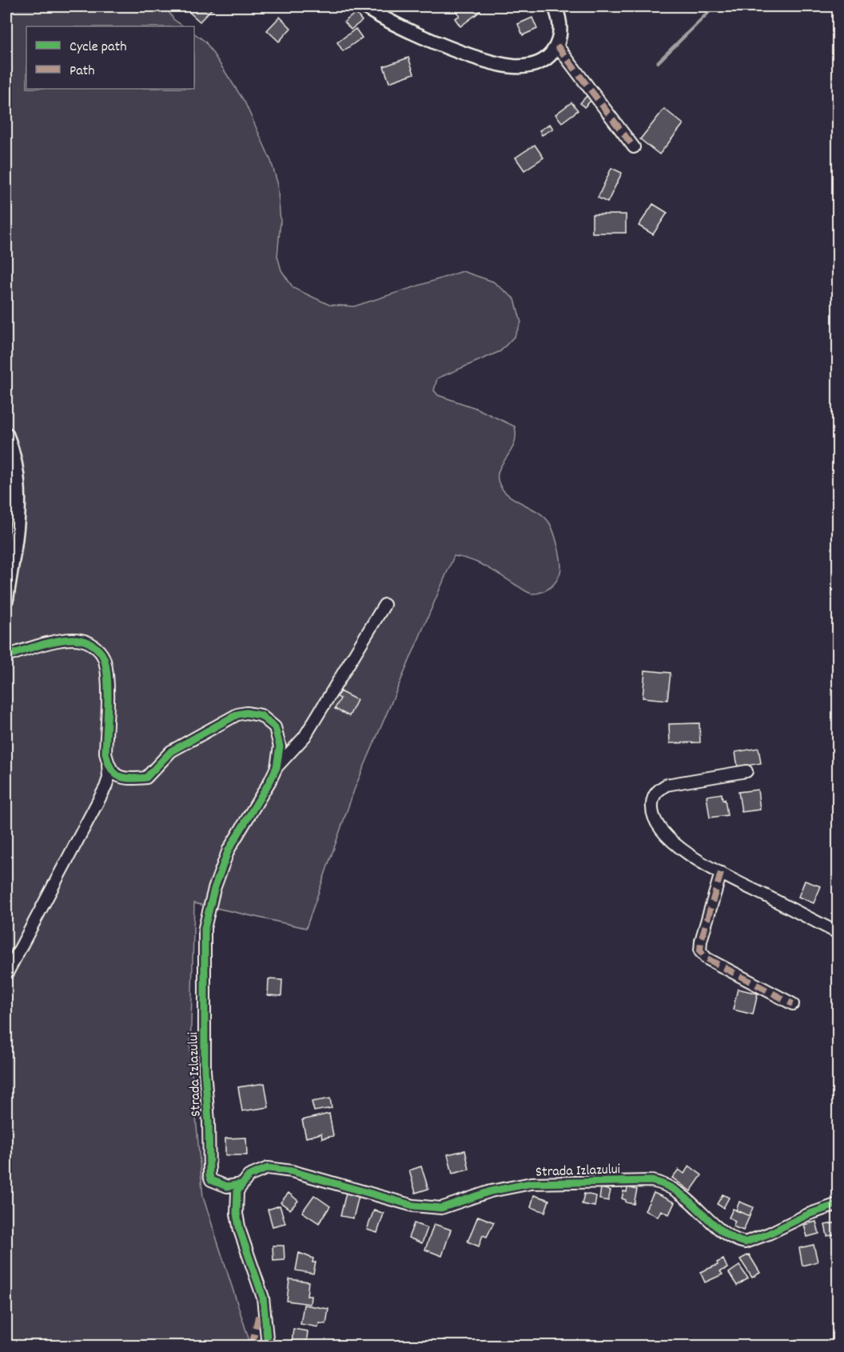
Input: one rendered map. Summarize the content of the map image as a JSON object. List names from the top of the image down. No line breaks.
{"streets":{"street":["Strada Izlazului"]},"legend":["Cycle path","Path"]}
